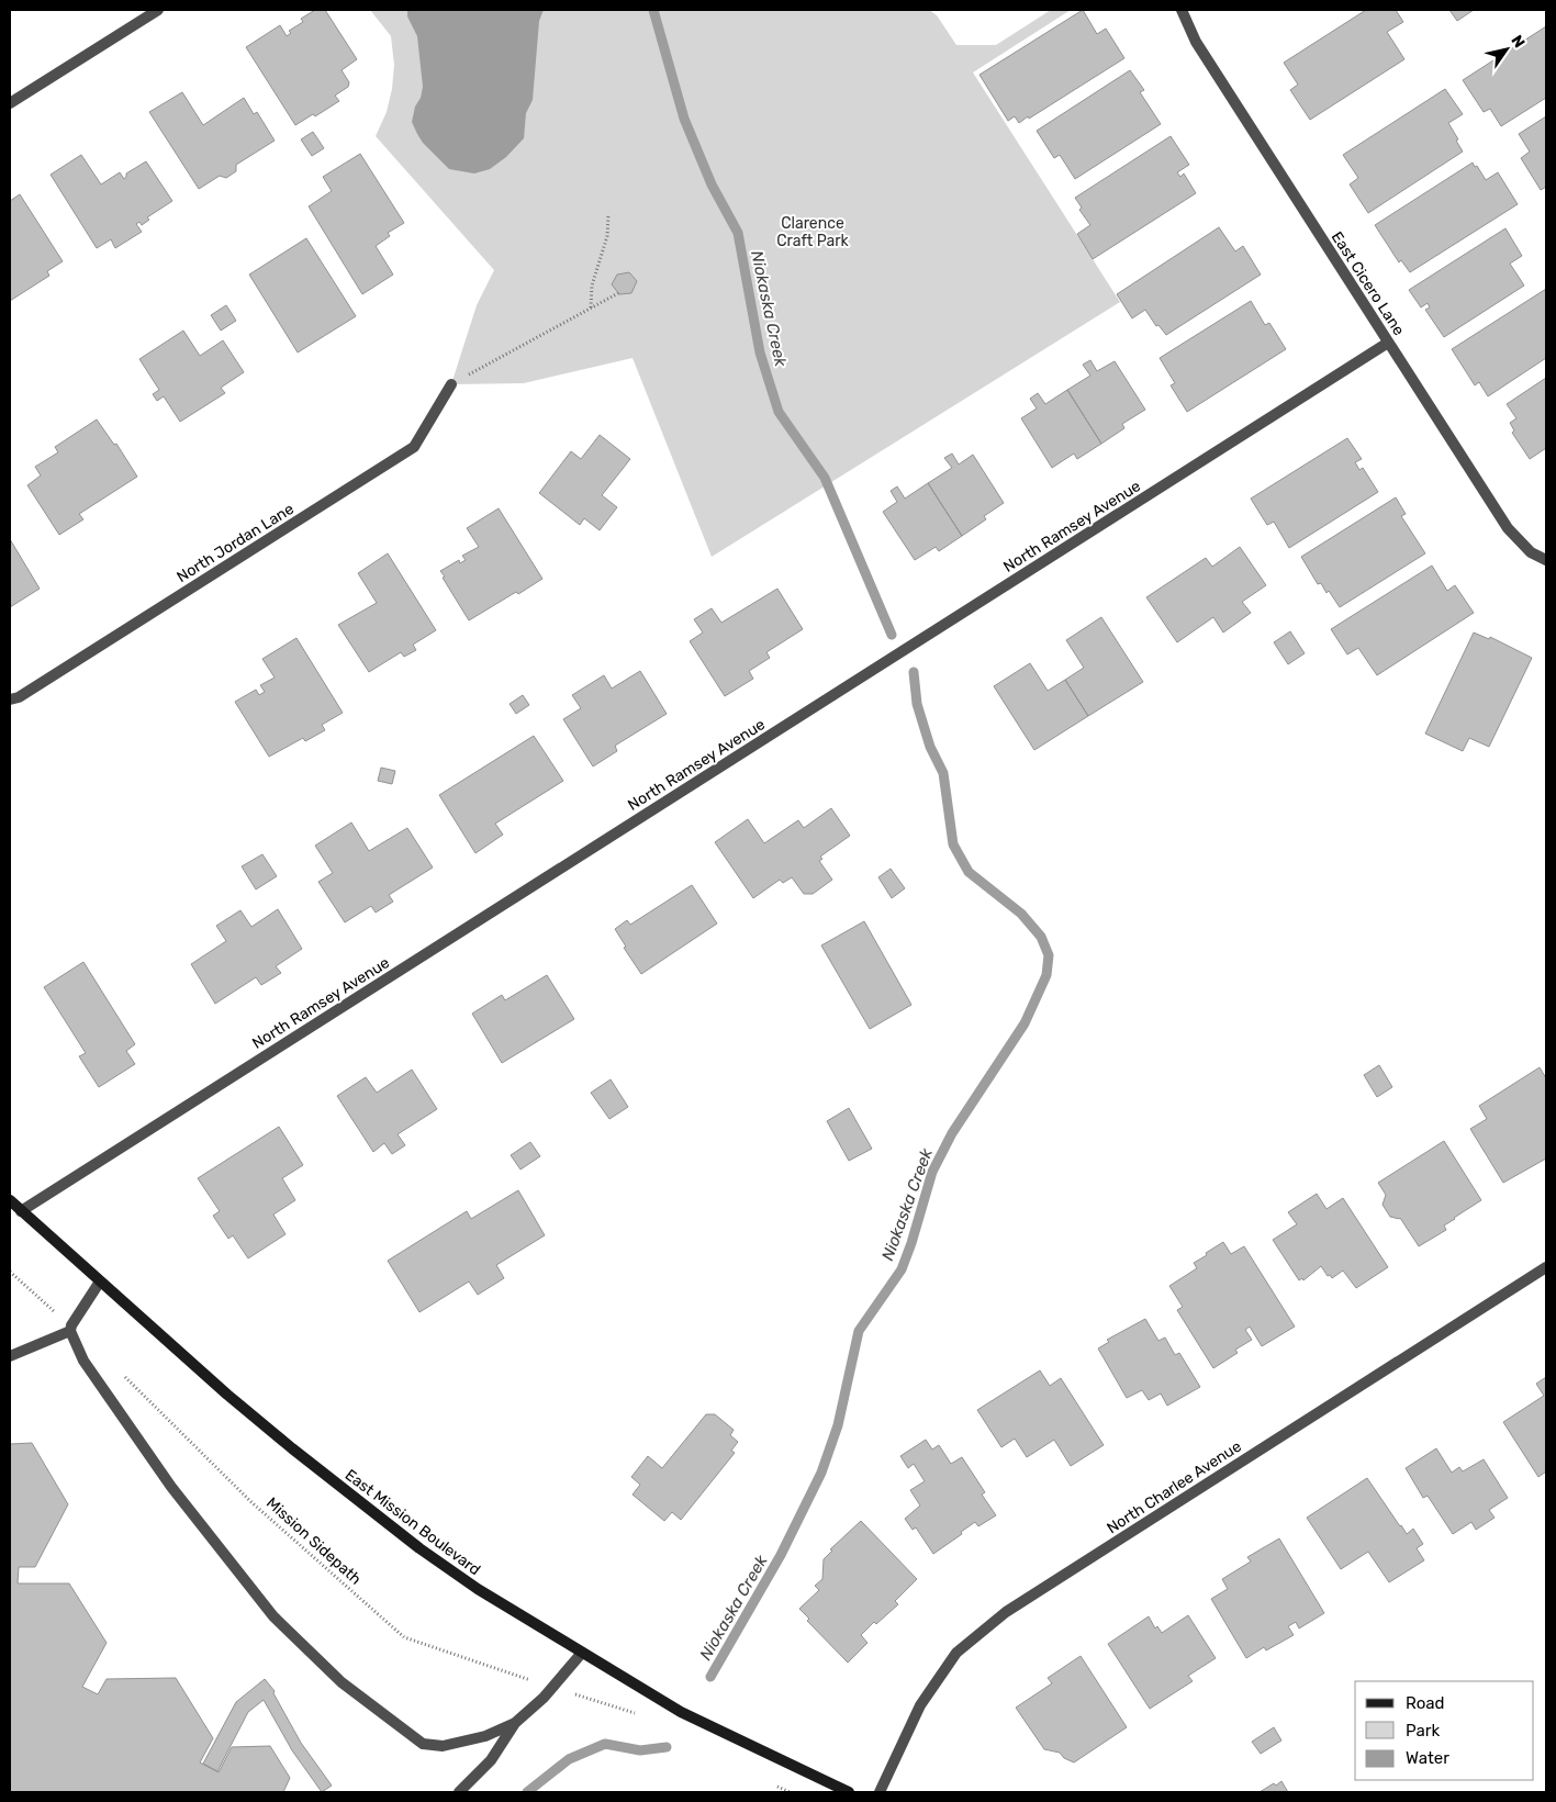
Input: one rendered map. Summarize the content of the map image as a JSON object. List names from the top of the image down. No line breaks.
{"streets":{"main road":["East Mission Boulevard"],"street":["East Cicero Lane","North Ramsey Avenue","North Jordan Lane","North Charlee Avenue"],"path":["Mission Sidepath"]},"crossings":[["East Cicero Lane","North Ramsey Avenue"],["North Ramsey Avenue","East Mission Boulevard"]],"water":["Niokaska Creek"],"parks":["Clarence Craft Park"],"legend":["Road","Park","Water"],"north":"top right"}
